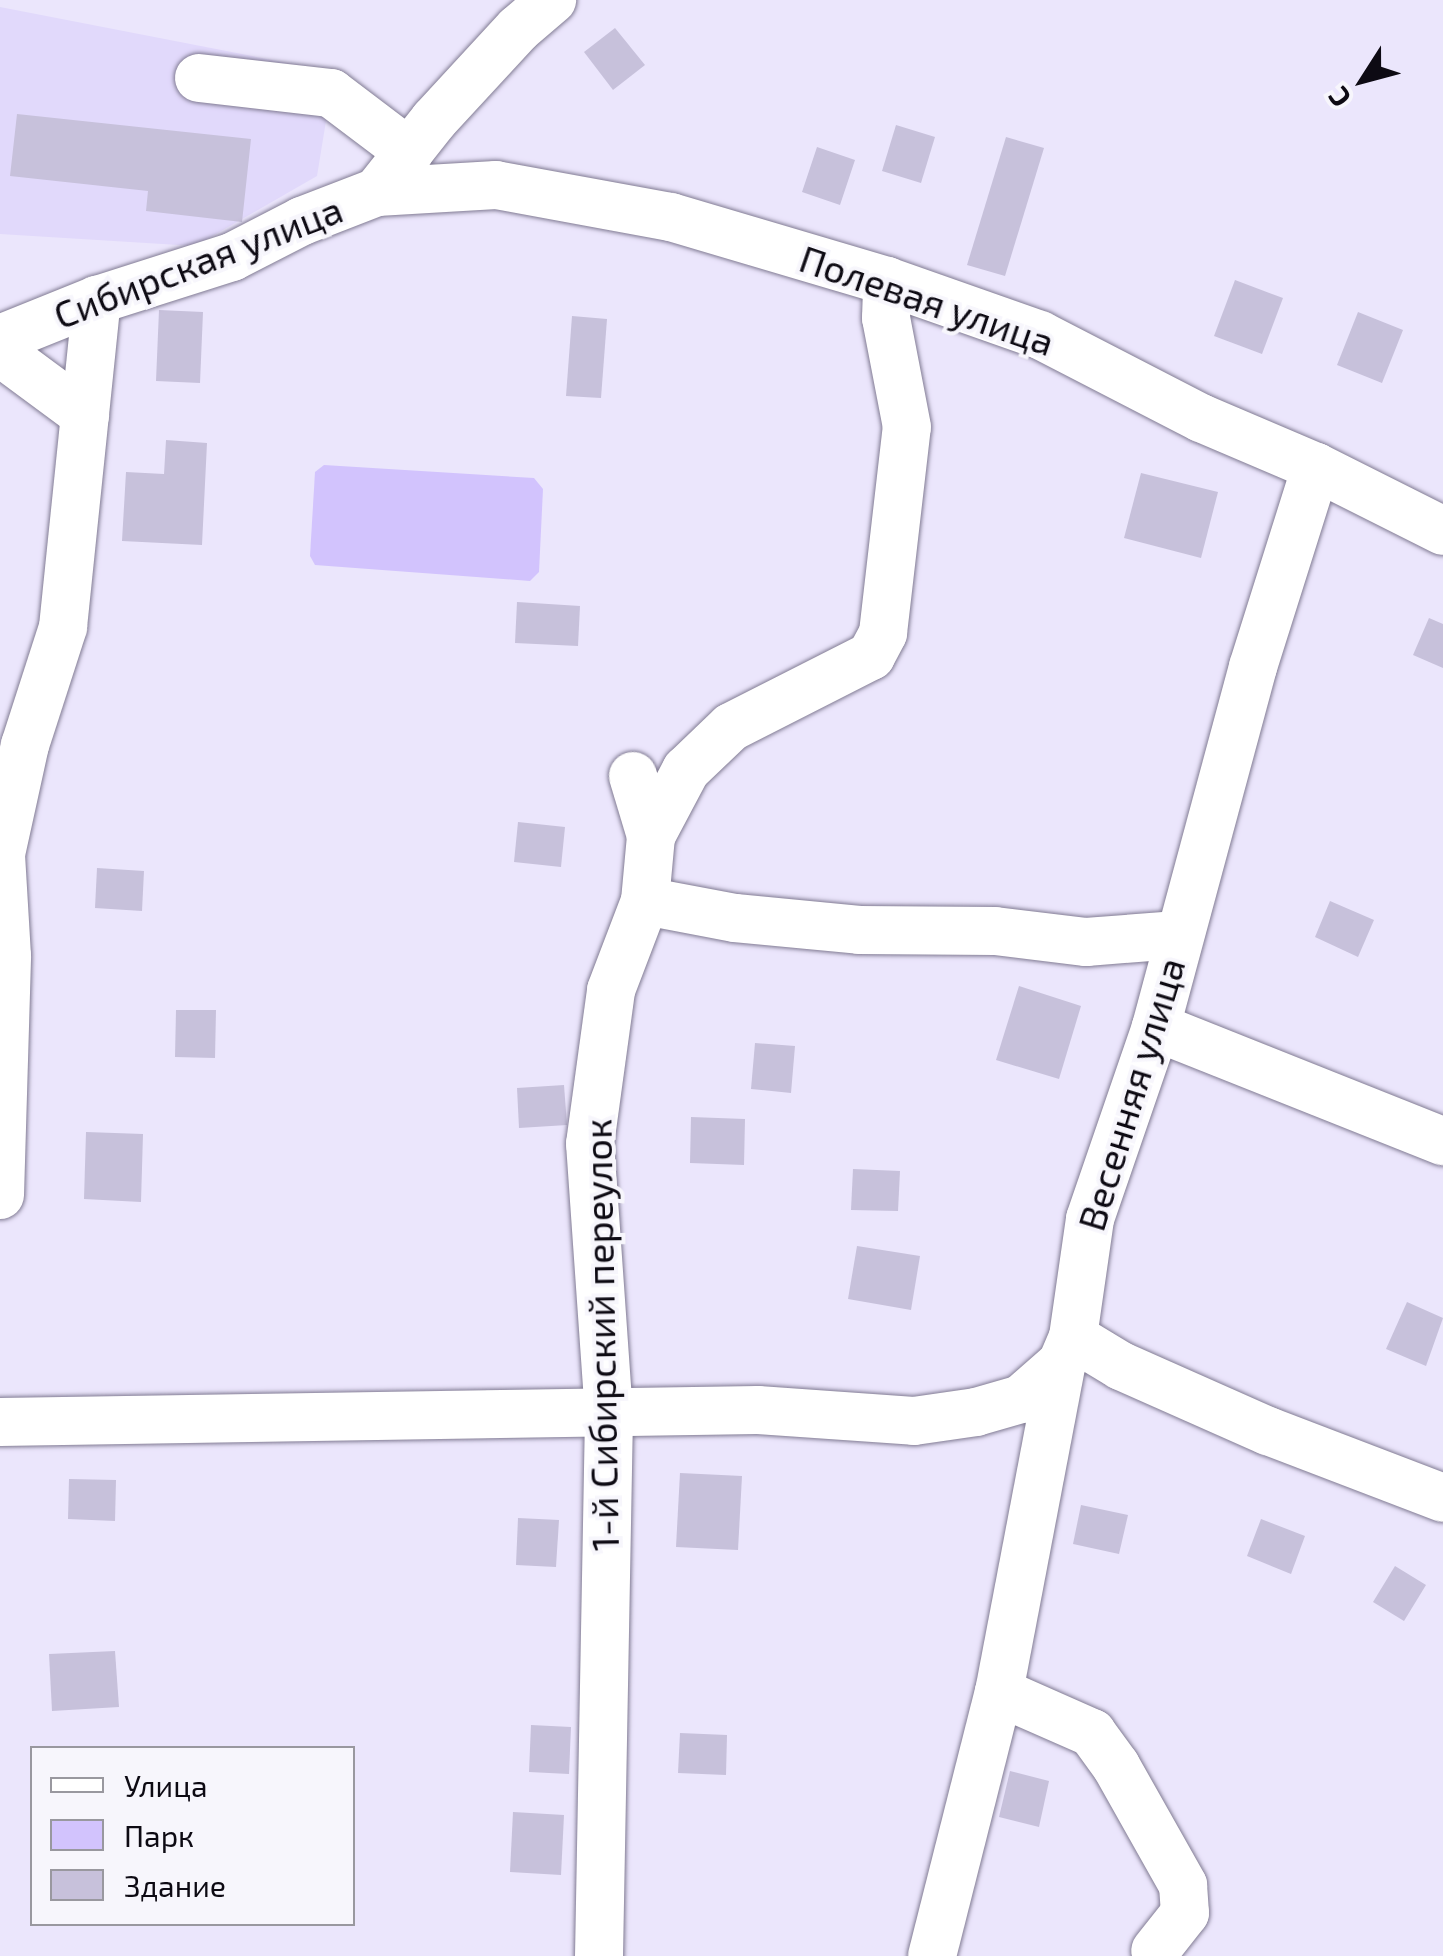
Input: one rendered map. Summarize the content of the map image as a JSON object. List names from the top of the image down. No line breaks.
{"streets":{"street":["Сибирская улица","Полевая улица","Весенняя улица","1-й Сибирский переулок"]},"crossings":[["Сибирская улица","Полевая улица"],["Полевая улица","Весенняя улица"]],"legend":["Улица","Парк","Здание"],"north":"bottom left"}
